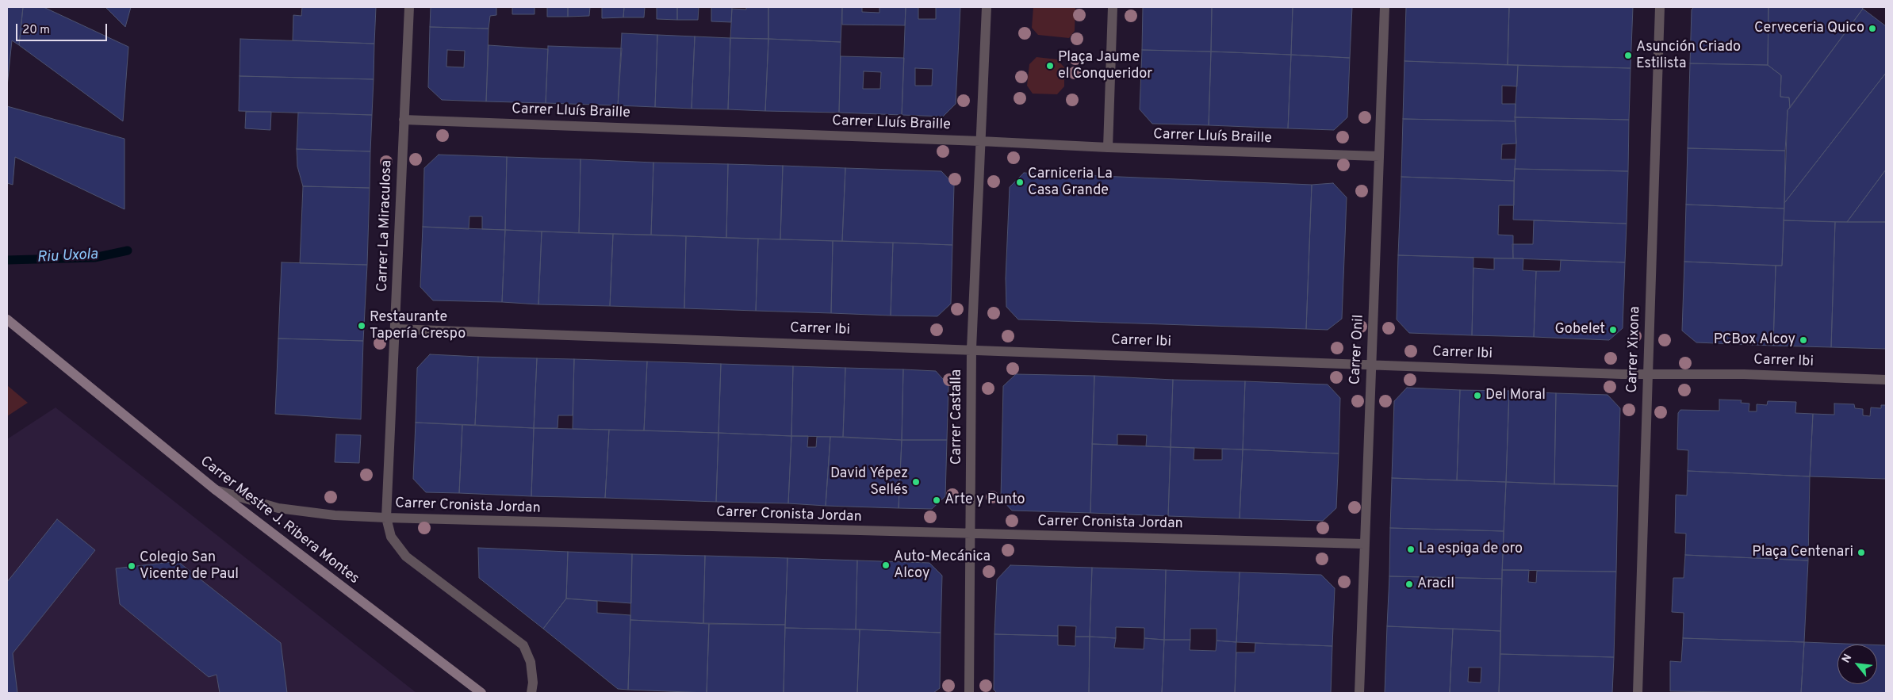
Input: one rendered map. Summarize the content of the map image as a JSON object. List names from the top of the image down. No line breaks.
{"streets":{"street":["Carrer Lluís Braille","Carrer La Miraculosa","Carrer Ibi","Carrer Onil","Carrer Xixona","Carrer Castalla","Carrer Cronista Jordan","Carrer Mestre J. Ribera Montes"]},"crossings":[["Carrer Lluís Braille","Carrer La Miraculosa"],["Carrer Lluís Braille","Carrer Onil"],["Carrer Lluís Braille","Carrer Castalla"],["Carrer La Miraculosa","Carrer Ibi"],["Carrer La Miraculosa","Carrer Cronista Jordan"],["Carrer Ibi","Carrer Onil"],["Carrer Ibi","Carrer Xixona"],["Carrer Ibi","Carrer Castalla"],["Carrer Onil","Carrer Cronista Jordan"],["Carrer Castalla","Carrer Cronista Jordan"],["Carrer Cronista Jordan","Carrer Mestre J. Ribera Montes"]],"water":["Riu Uxola"],"places":["Cerveceria Quico","Asunción Criado Estilista","Plaça Jaume el Conqueridor","Carniceria La Casa Grande","Restaurante Tapería Crespo","Gobelet","PCBox Alcoy","Del Moral","David Yépez Sellés","Arte y Punto","La espiga de oro","Plaça Centenari","Auto-Mecánica Alcoy","Colegio San Vicente de Paul","Aracil"],"scale_bar":"20 m","north":"top left"}
